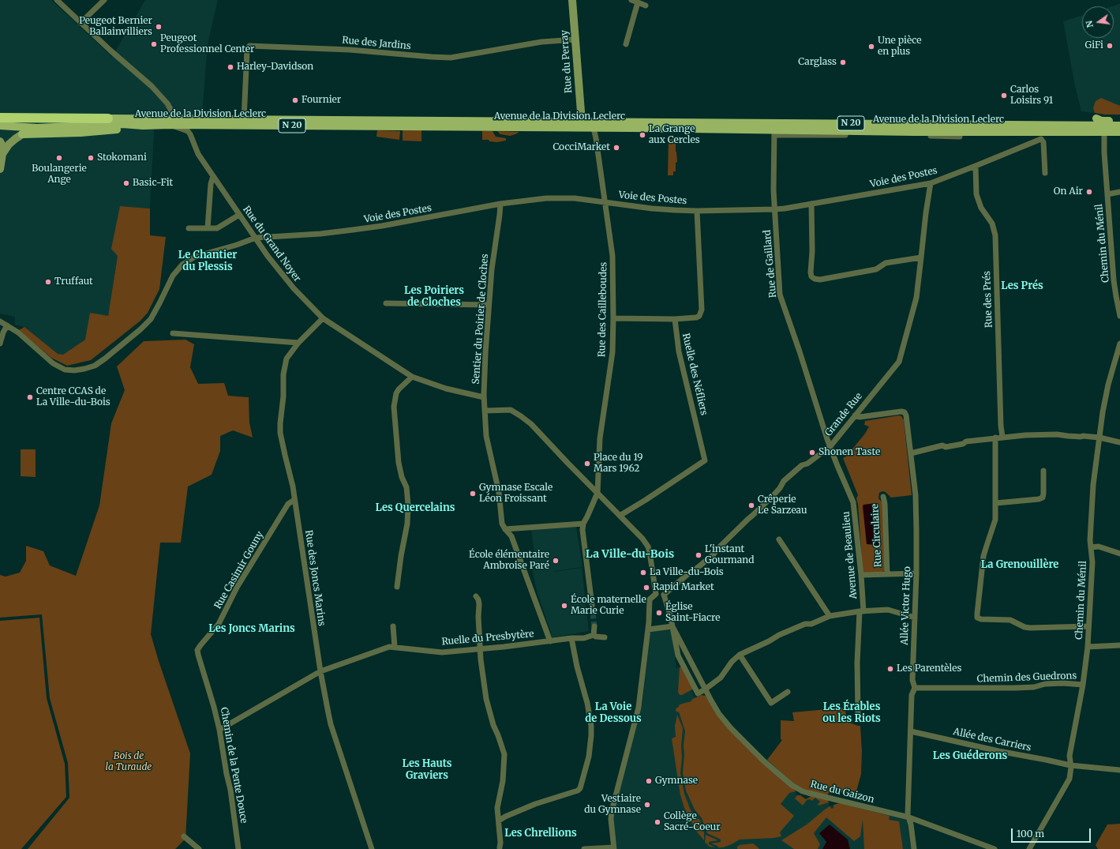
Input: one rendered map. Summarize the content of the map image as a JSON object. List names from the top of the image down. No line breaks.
{"streets":{"highway":["Avenue de la Division Leclerc","N 20"],"street":["Rue des Jardins","Rue du Perray","Voie des Postes","Chemin du Ménil","Rue du Grand Noyer","Rue de Gaillard","Rue des Prés","Rue des Cailleboudes","Sentier du Poirier de Cloches","Ruelle des Néfliers","Grande Rue","Rue Circulaire","Avenue de Beaulieu","Rue Casimir Gouny","Rue des Joncs Marins","Allée Victor Hugo","Ruelle du Presbytère","Chemin des Guedrons","Allée des Carriers","Chemin de la Pente Douce","Rue du Gaizon"]},"crossings":[["Rue des Jardins","Rue du Perray"],["Rue des Jardins","Avenue de la Division Leclerc"],["Rue du Perray","Avenue de la Division Leclerc"],["Avenue de la Division Leclerc","Voie des Postes"],["Avenue de la Division Leclerc","Chemin du Ménil"],["Avenue de la Division Leclerc","Rue du Grand Noyer"],["Avenue de la Division Leclerc","Rue de Gaillard"],["Avenue de la Division Leclerc","Rue des Cailleboudes"],["Voie des Postes","Rue du Grand Noyer"],["Voie des Postes","Rue de Gaillard"],["Voie des Postes","Rue des Prés"],["Voie des Postes","Rue des Cailleboudes"],["Voie des Postes","Sentier du Poirier de Cloches"],["Voie des Postes","Grande Rue"],["Chemin du Ménil","Chemin des Guedrons"],["Chemin du Ménil","Allée des Carriers"],["Rue du Grand Noyer","Sentier du Poirier de Cloches"],["Rue du Grand Noyer","Rue des Joncs Marins"],["Rue de Gaillard","Grande Rue"],["Rue de Gaillard","Avenue de Beaulieu"],["Sentier du Poirier de Cloches","Ruelle du Presbytère"],["Grande Rue","Avenue de Beaulieu"],["Grande Rue","Allée Victor Hugo"],["Grande Rue","Rue du Gaizon"],["Rue Casimir Gouny","Rue des Joncs Marins"],["Rue Casimir Gouny","Chemin de la Pente Douce"],["Rue des Joncs Marins","Ruelle du Presbytère"],["Allée Victor Hugo","Chemin des Guedrons"],["Allée Victor Hugo","Allée des Carriers"],["Allée Victor Hugo","Rue du Gaizon"],["Ruelle du Presbytère","Chemin de la Pente Douce"]],"districts":["Le Chantier du Plessis","Les Prés","Les Poiriers de Cloches","Les Quercelains","La Ville-du-Bois","La Grenouillère","Les Joncs Marins","La Voie de Dessous","Les Érables ou les Riots","Les Guéderons","Les Hauts Graviers","Les Chrellions"],"parks":["Bois de la Turaude"],"places":["Peugeot Bernier Ballainvilliers","Peugeot Professionnel Center","GiFi","Une pièce en plus","Carglass","Harley-Davidson","Carlos Loisirs 91","Fournier","La Grange aux Cercles","CocciMarket","Boulangerie Ange","Stokomani","Basic-Fit","On Air","Truffaut","Centre CCAS de La Ville-du-Bois","Shonen Taste","Place du 19 Mars 1962","Gymnase Escale Léon Froissant","Crêperie Le Sarzeau","L'instant Gourmand","École élémentaire Ambroise Paré","La Ville-du-Bois","Rapid Market","École maternelle Marie Curie","Église Saint-Fiacre","Les Parentèles","Gymnase","Vestiaire du Gymnase","Collège Sacré-Coeur"],"scale_bar":"100 m","north":"left"}
